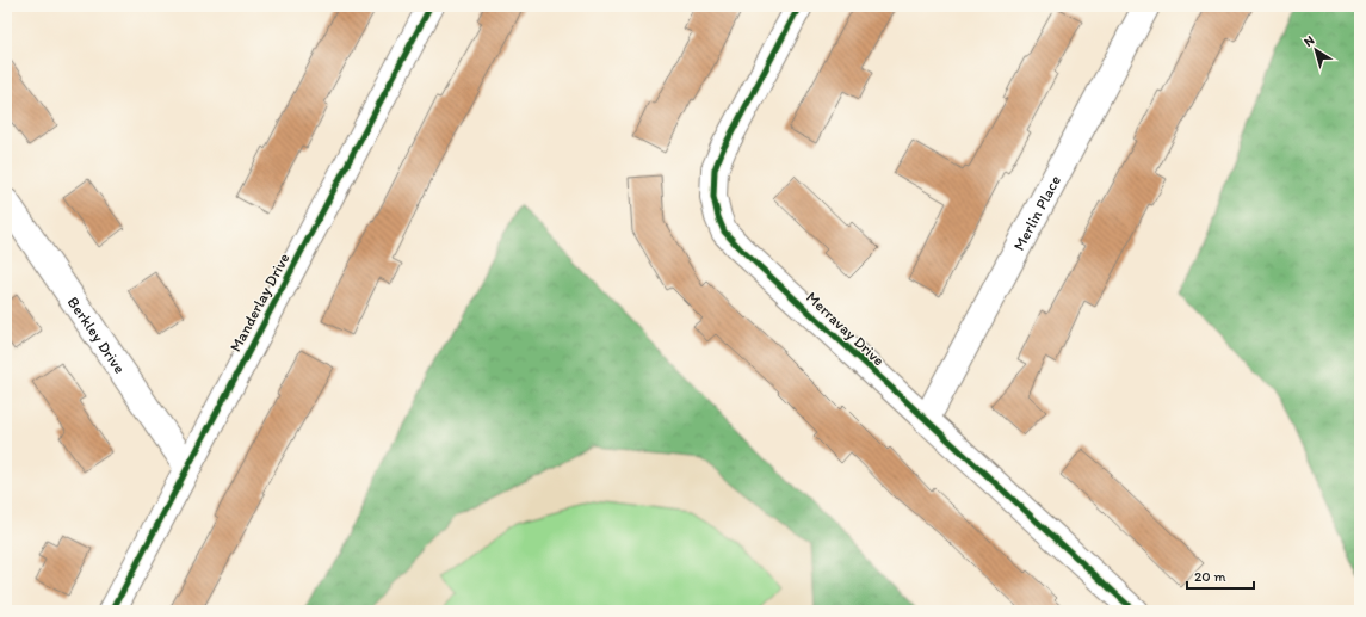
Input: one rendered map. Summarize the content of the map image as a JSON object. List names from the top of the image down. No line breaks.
{"streets":{"street":["Merlin Place","Manderlay Drive","Merravay Drive","Berkley Drive"]},"crossings":[["Merlin Place","Merravay Drive"],["Manderlay Drive","Berkley Drive"]],"scale_bar":"20 m","north":"top left"}
